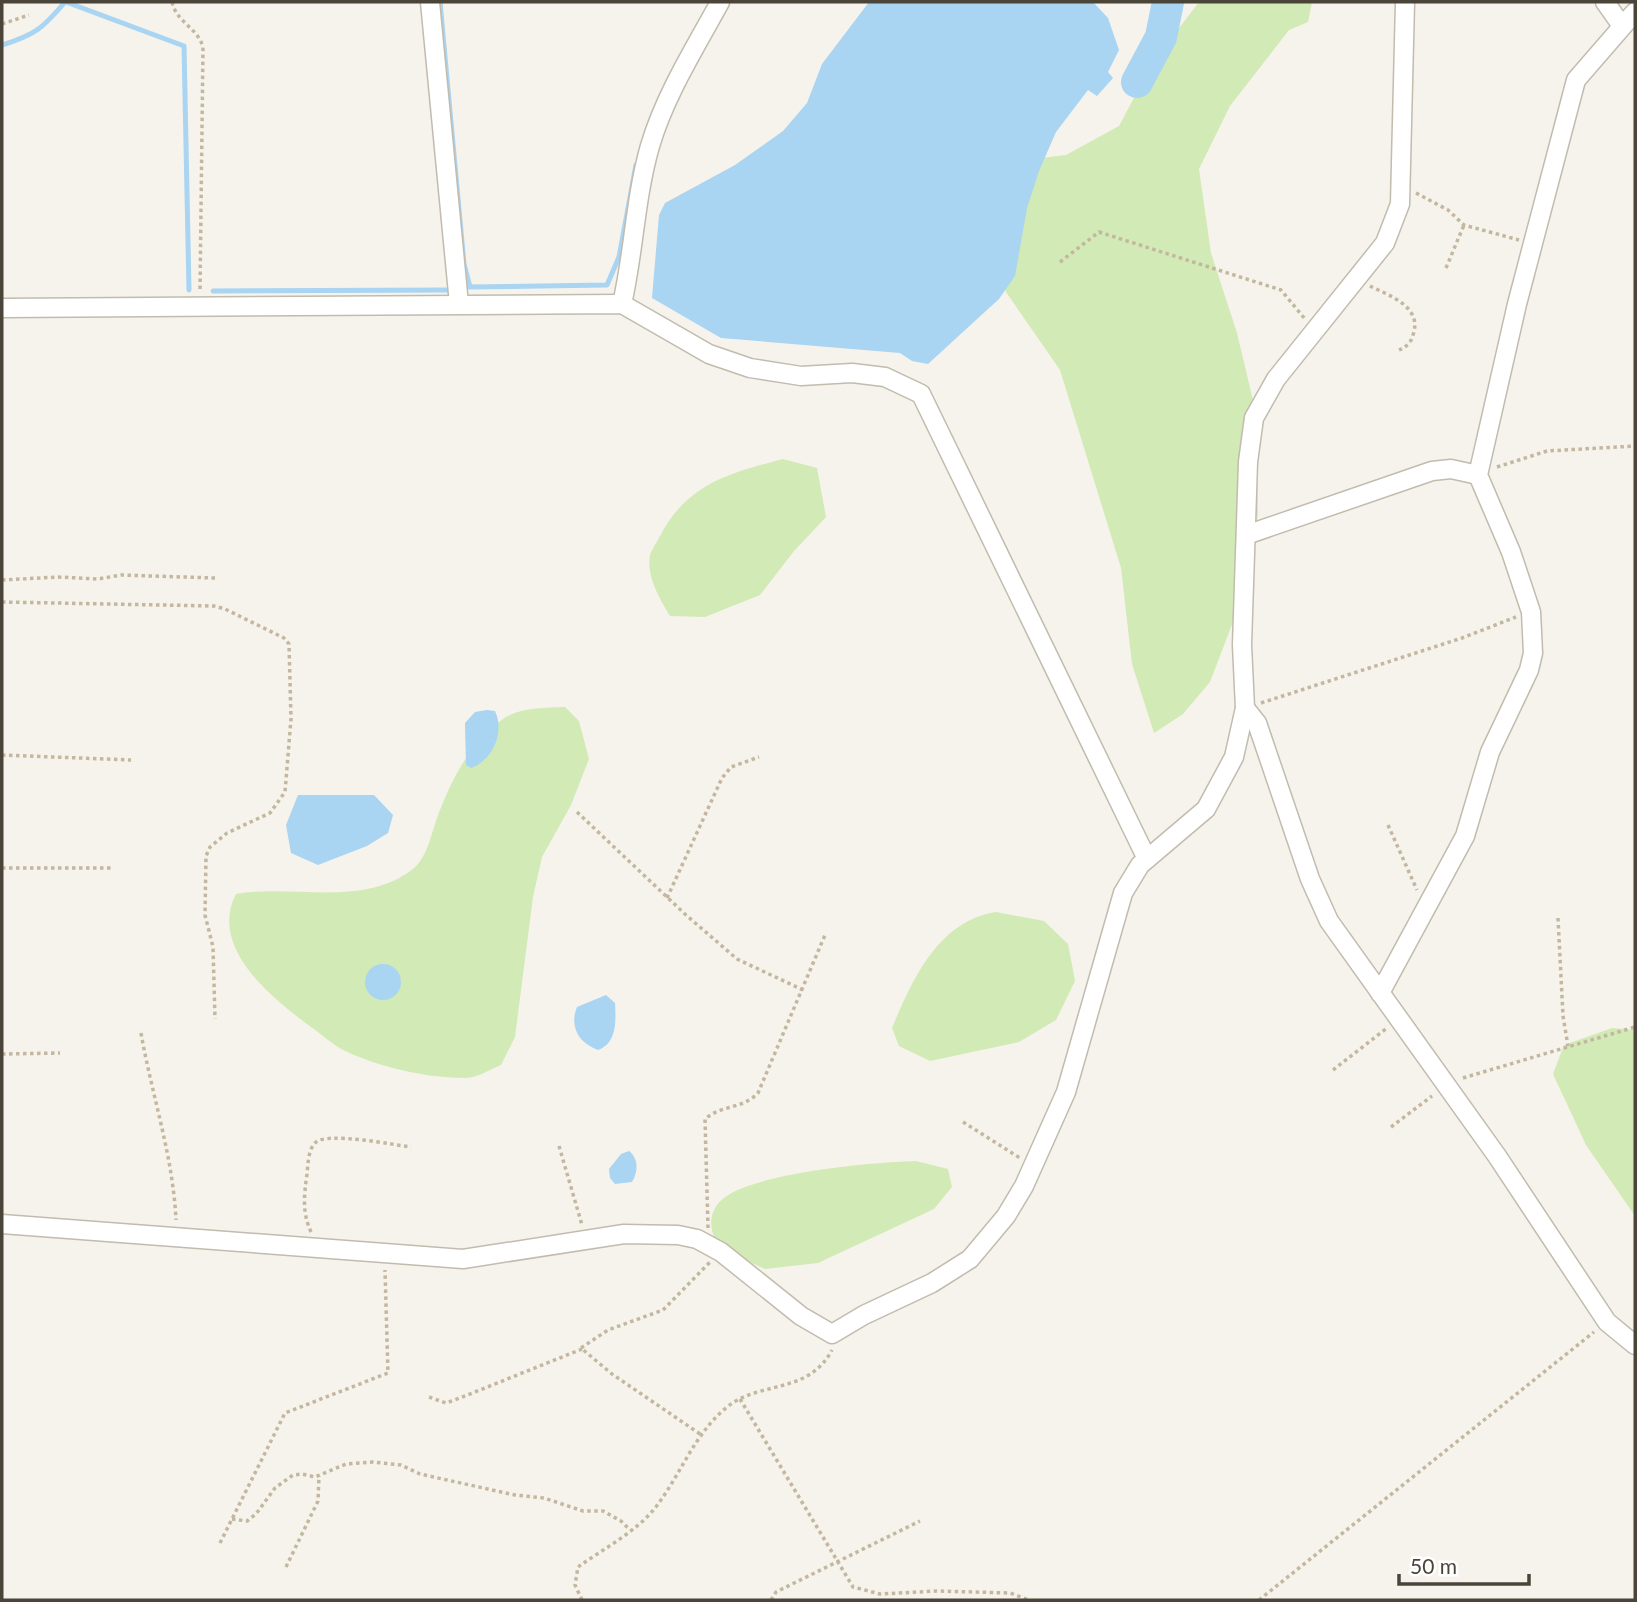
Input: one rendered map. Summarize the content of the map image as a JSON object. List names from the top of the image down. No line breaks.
{"scale_bar":"50 m"}
